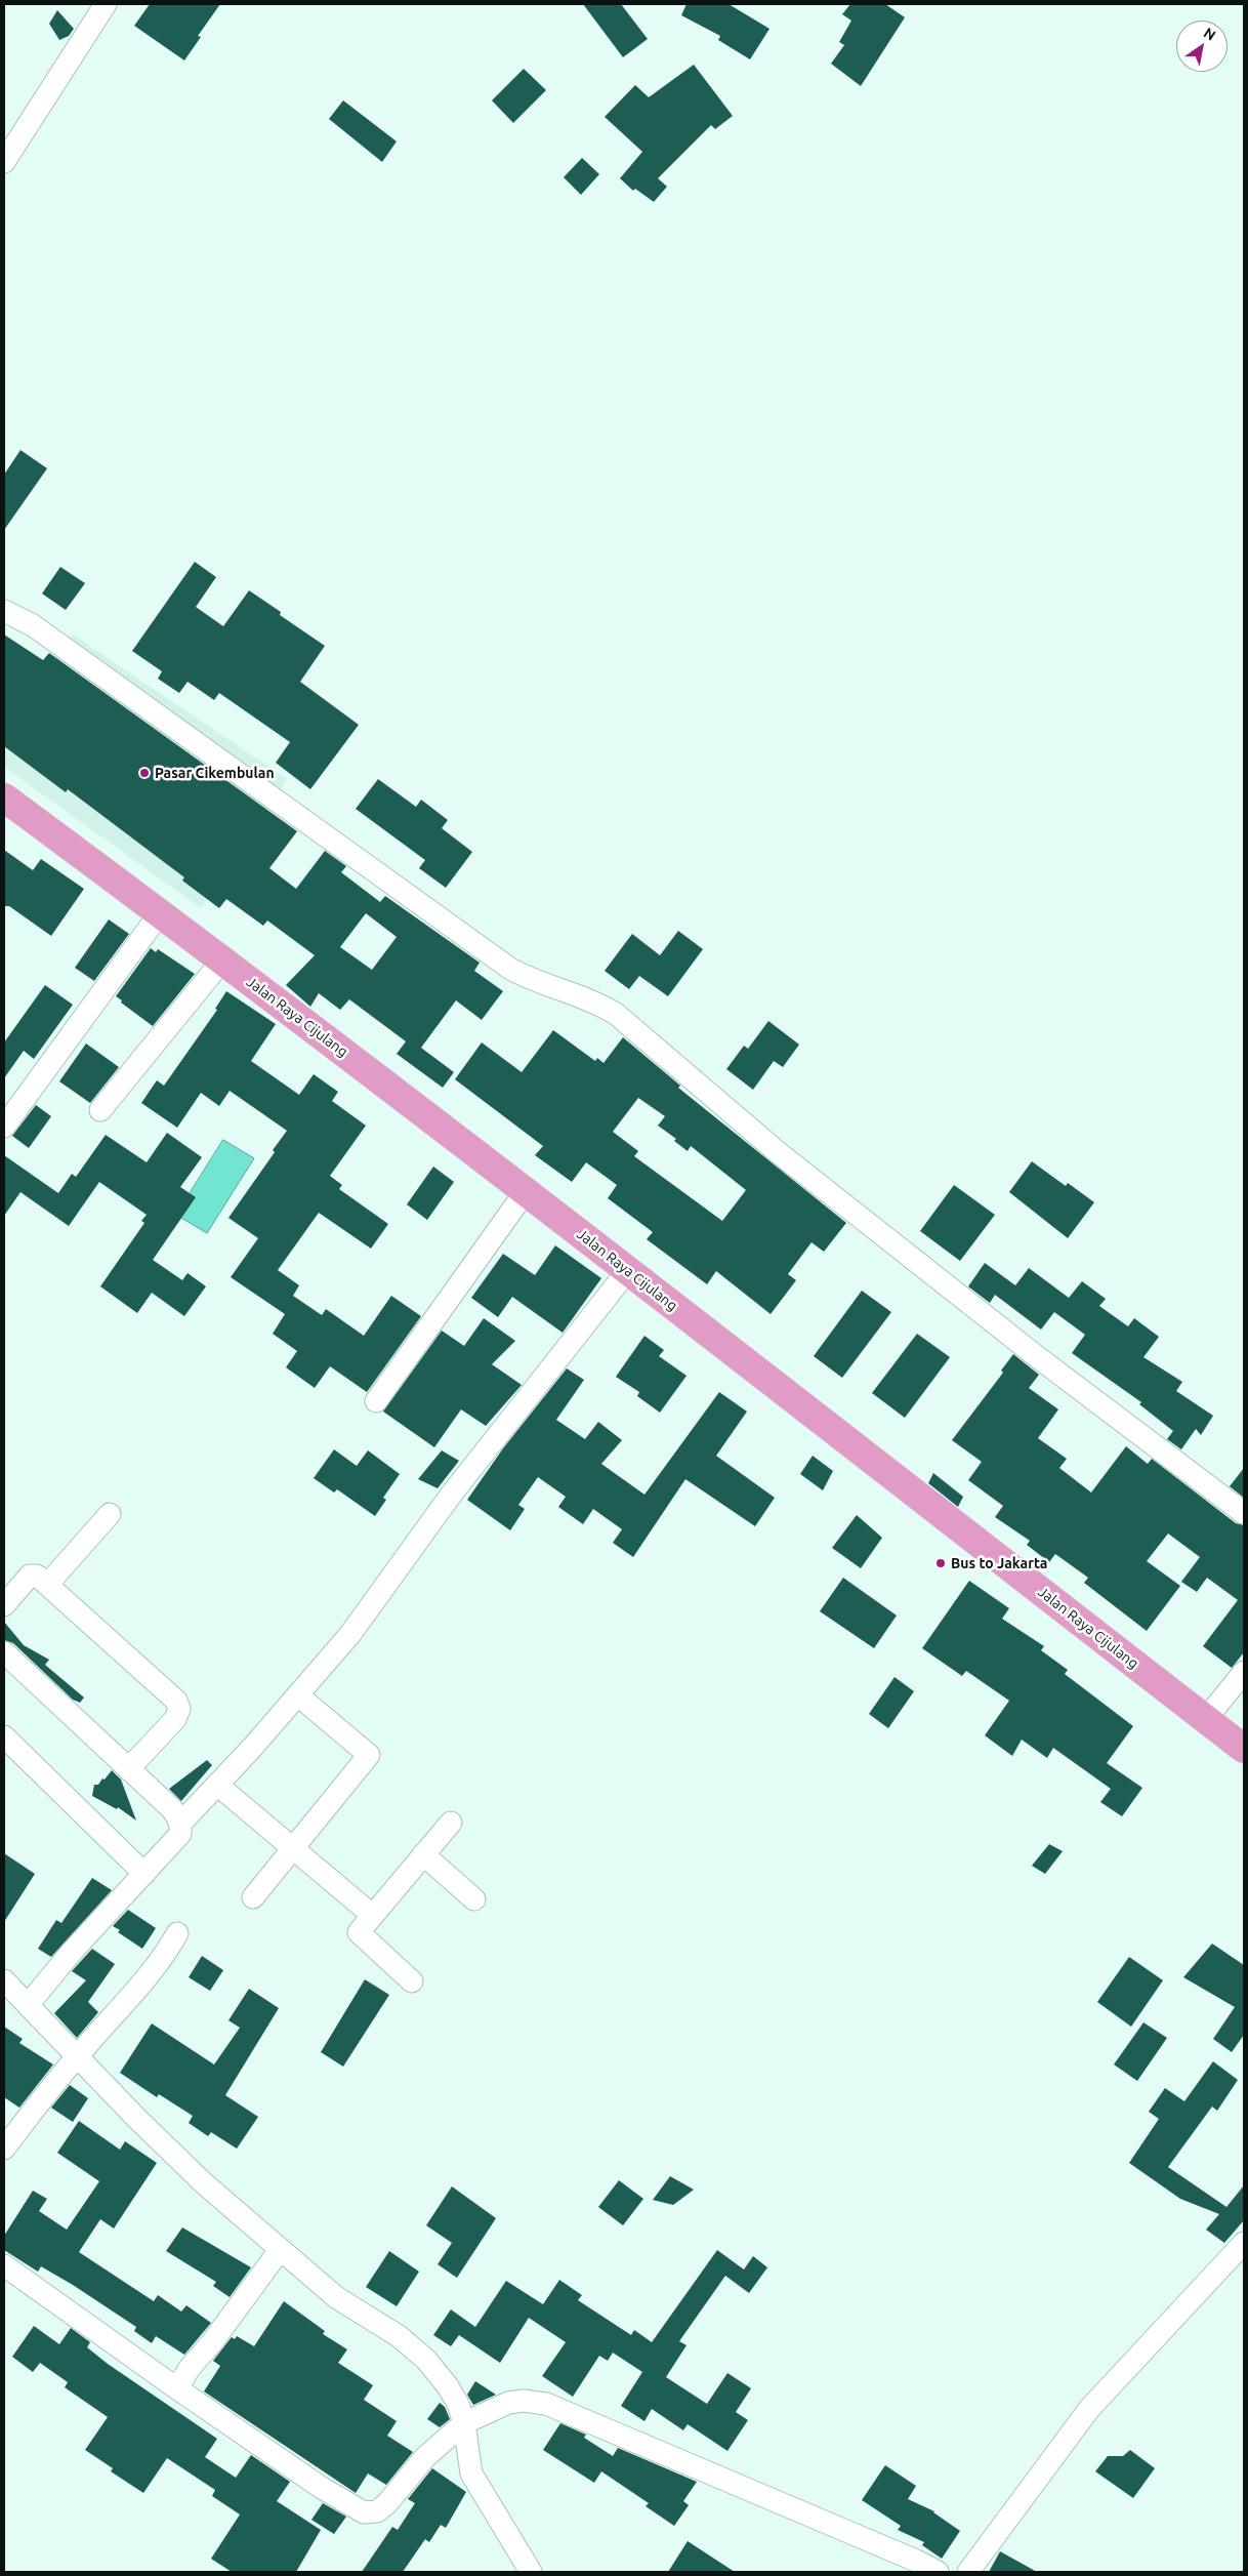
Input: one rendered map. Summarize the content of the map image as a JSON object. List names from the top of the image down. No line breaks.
{"streets":{"highway":["Jalan Raya Cijulang"]},"places":["Pasar Cikembulan","Bus to Jakarta"],"north":"top right"}
